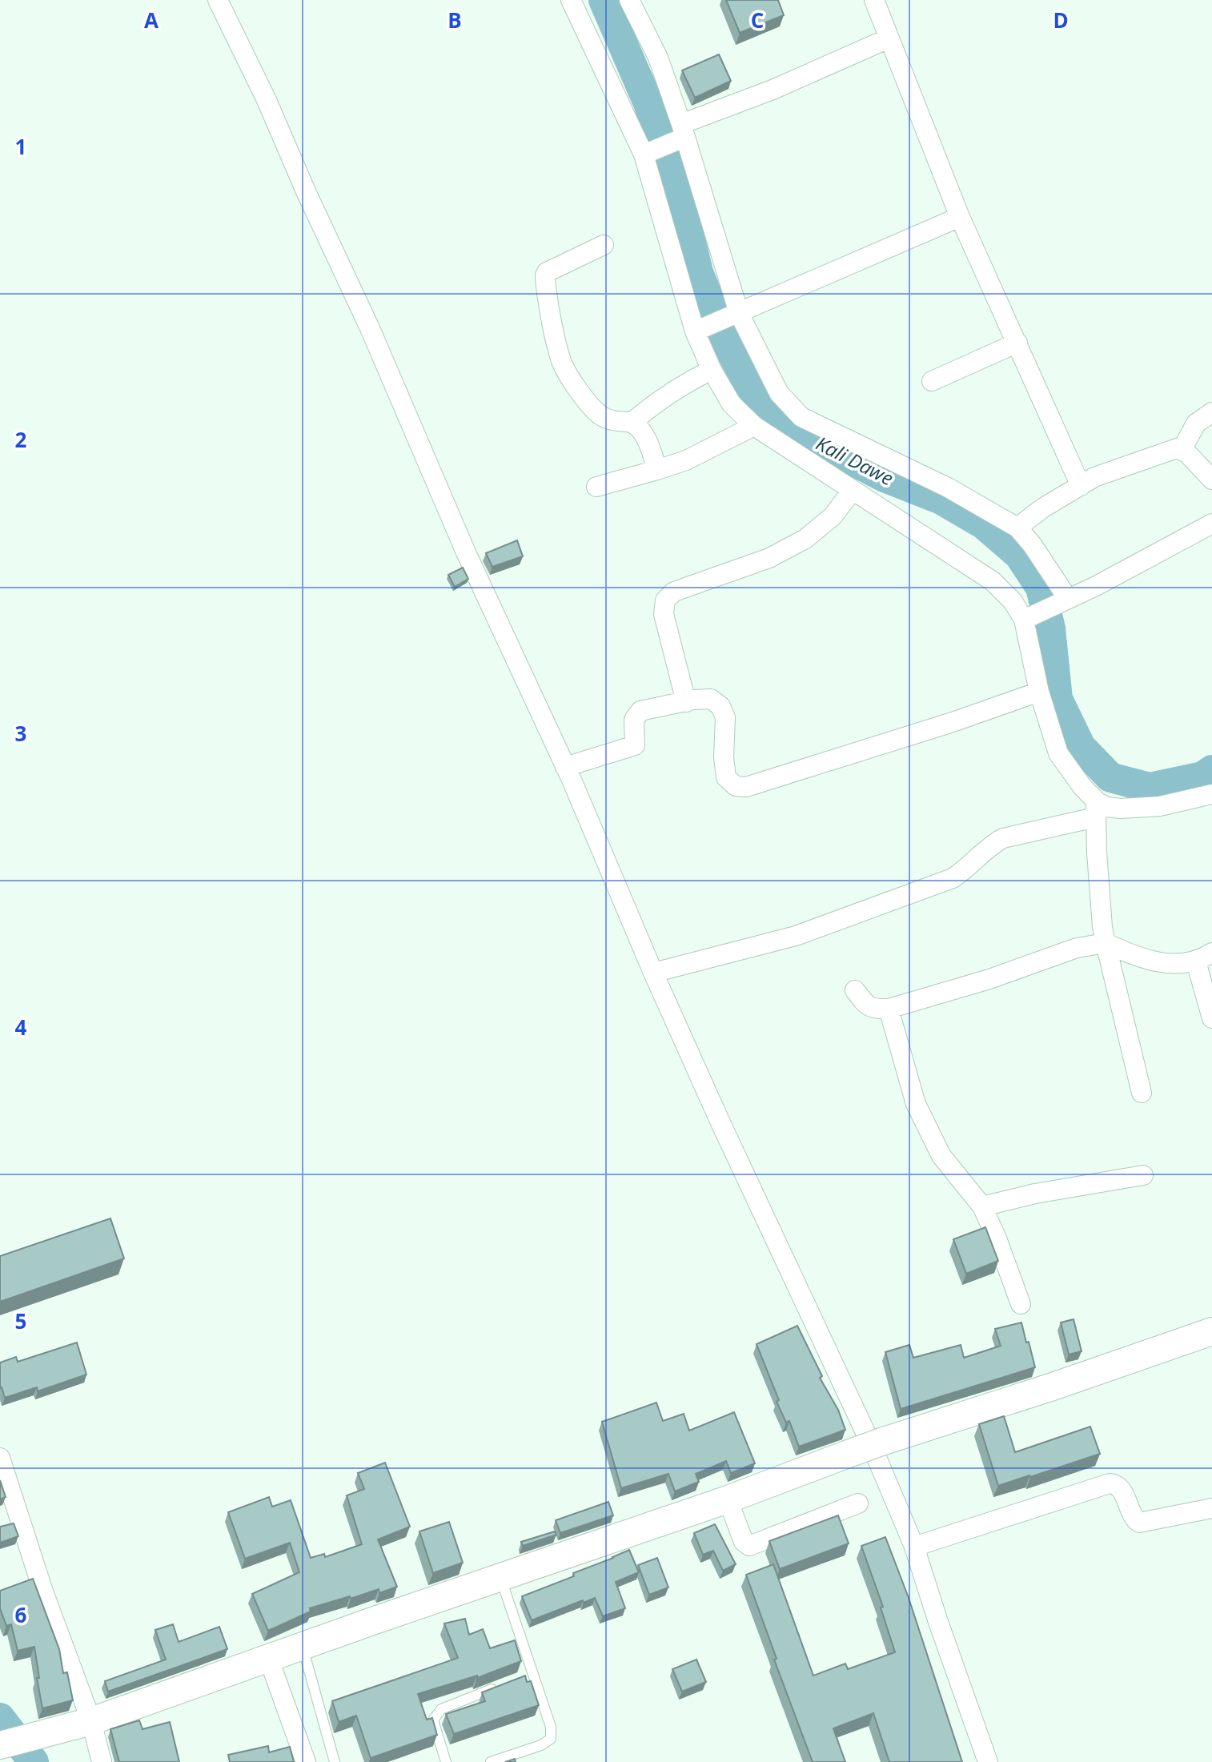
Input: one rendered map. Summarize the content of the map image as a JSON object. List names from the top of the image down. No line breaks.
{"water":["Kali Dawe"],"grid":{"columns":["A","B","C","D"],"rows":["1","2","3","4","5","6"]}}
